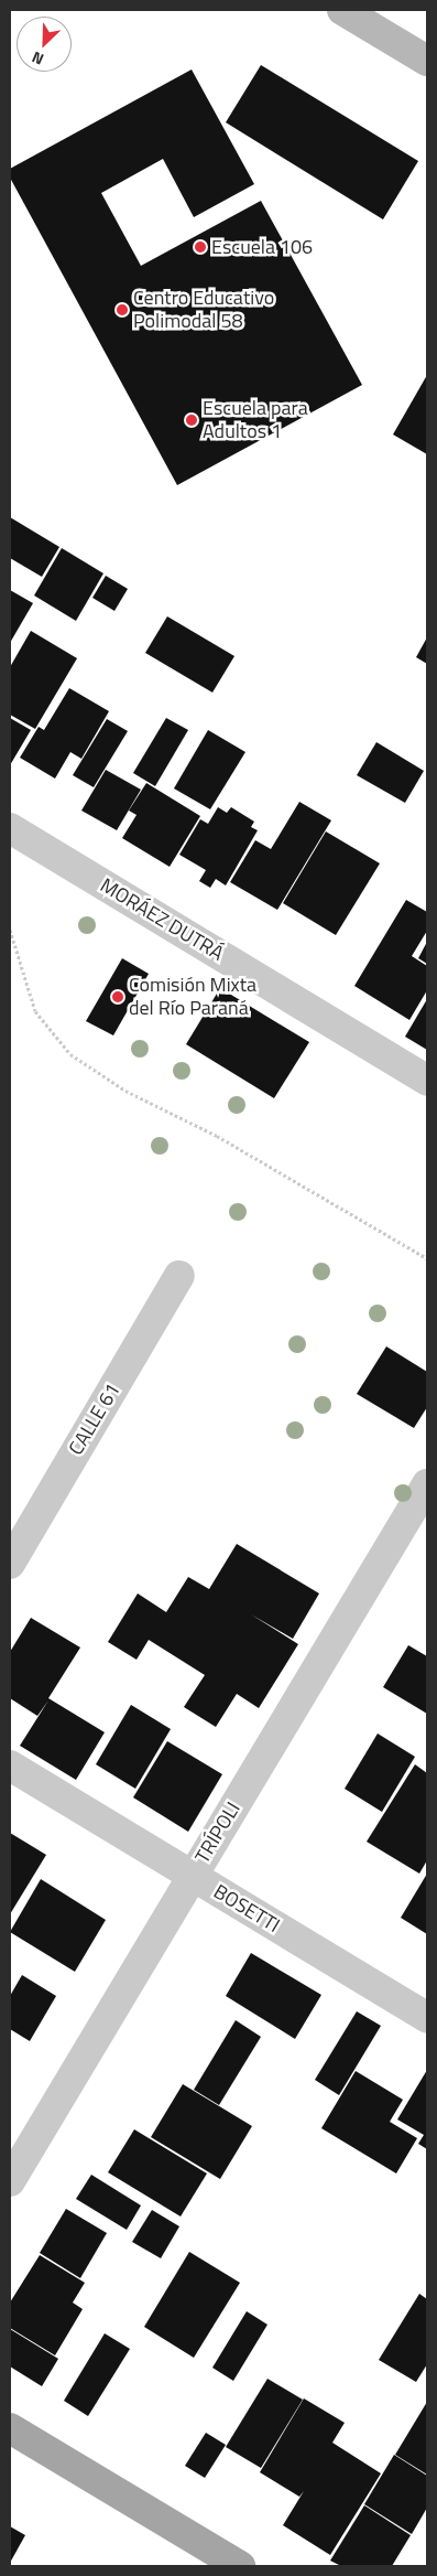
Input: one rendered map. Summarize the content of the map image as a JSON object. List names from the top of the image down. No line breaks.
{"streets":{"street":["MORÁEZ DUTRÁ","CALLE 61","TRÍPOLI","BOSETTI"]},"crossings":[["TRÍPOLI","BOSETTI"]],"places":["Escuela 106","Centro Educativo Polimodal 58","Escuela para Adultos 1","Comisión Mixta del Río Paraná"],"north":"bottom left"}
